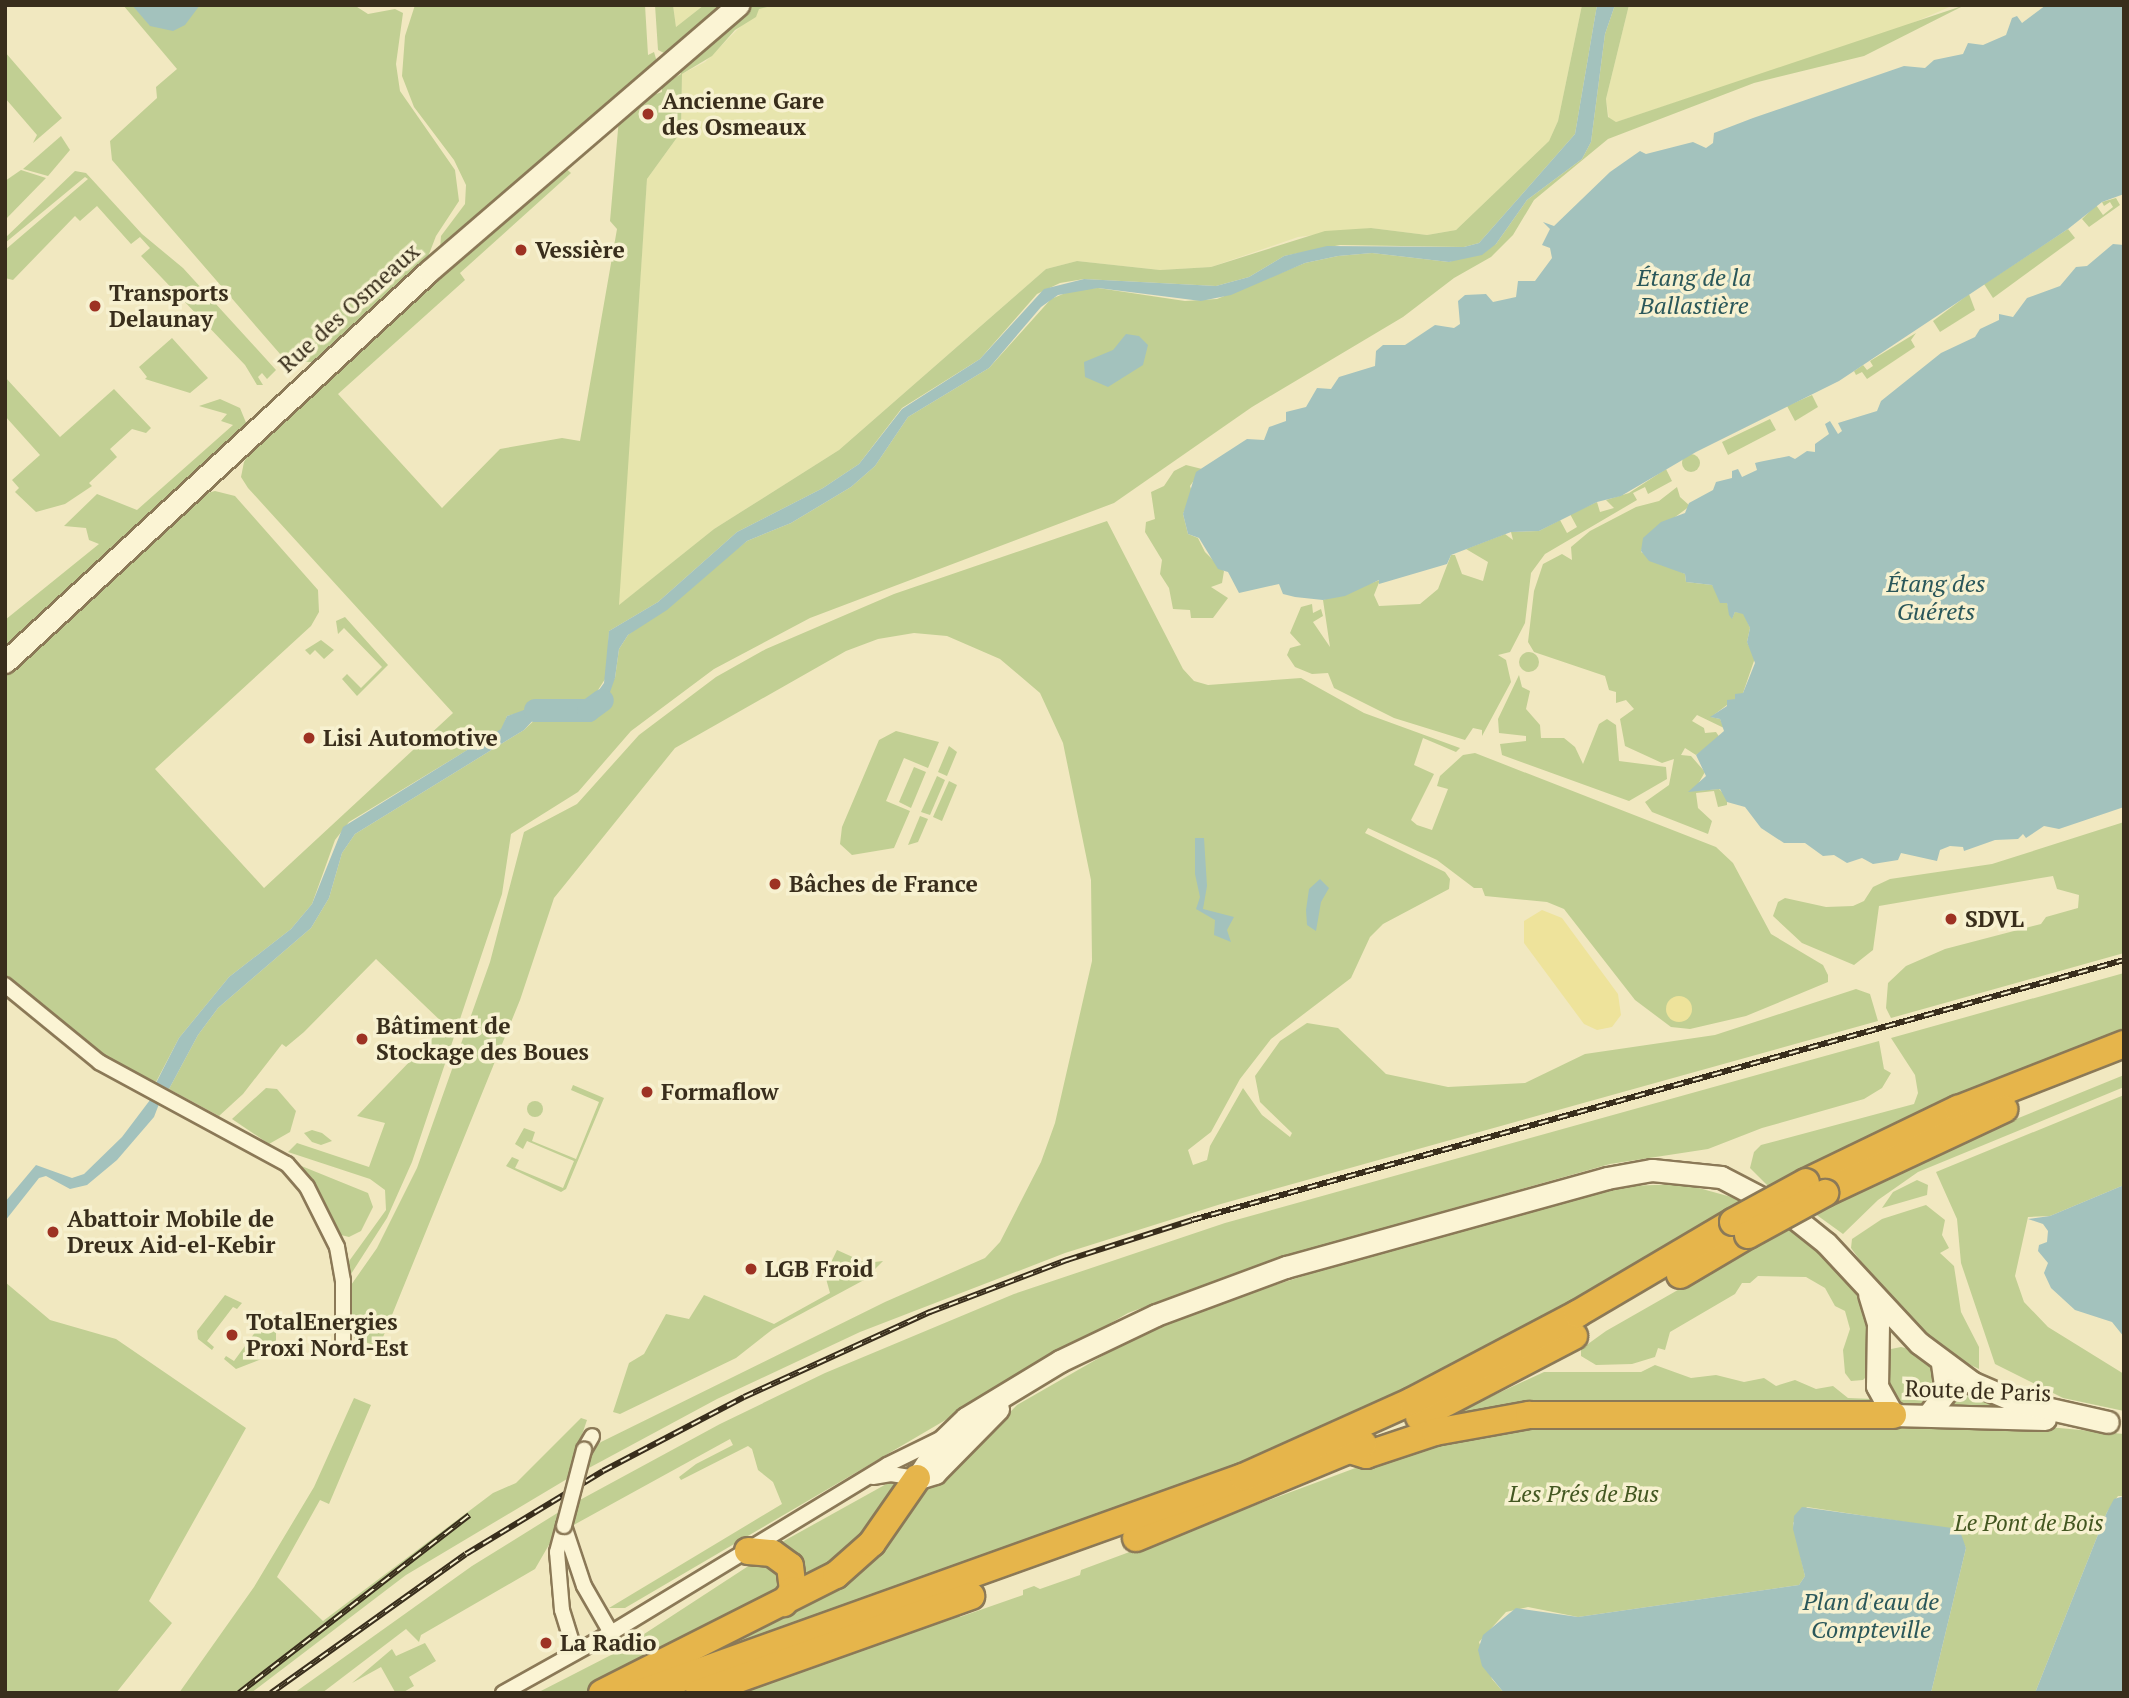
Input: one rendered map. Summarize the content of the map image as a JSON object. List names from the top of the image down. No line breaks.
{"streets":{"street":["Rue des Osmeaux","Route de Paris"]},"water":["Étang de la Ballastière","Étang des Guérets","Plan d'eau de Compteville"],"parks":["Les Prés de Bus","Le Pont de Bois"],"places":["Ancienne Gare des Osmeaux","Vessière","Transports Delaunay","Lisi Automotive","Bâches de France","SDVL","Bâtiment de Stockage des Boues","Formaflow","Abattoir Mobile de Dreux Aid-el-Kebir","LGB Froid","TotalEnergies Proxi Nord-Est","La Radio"]}
